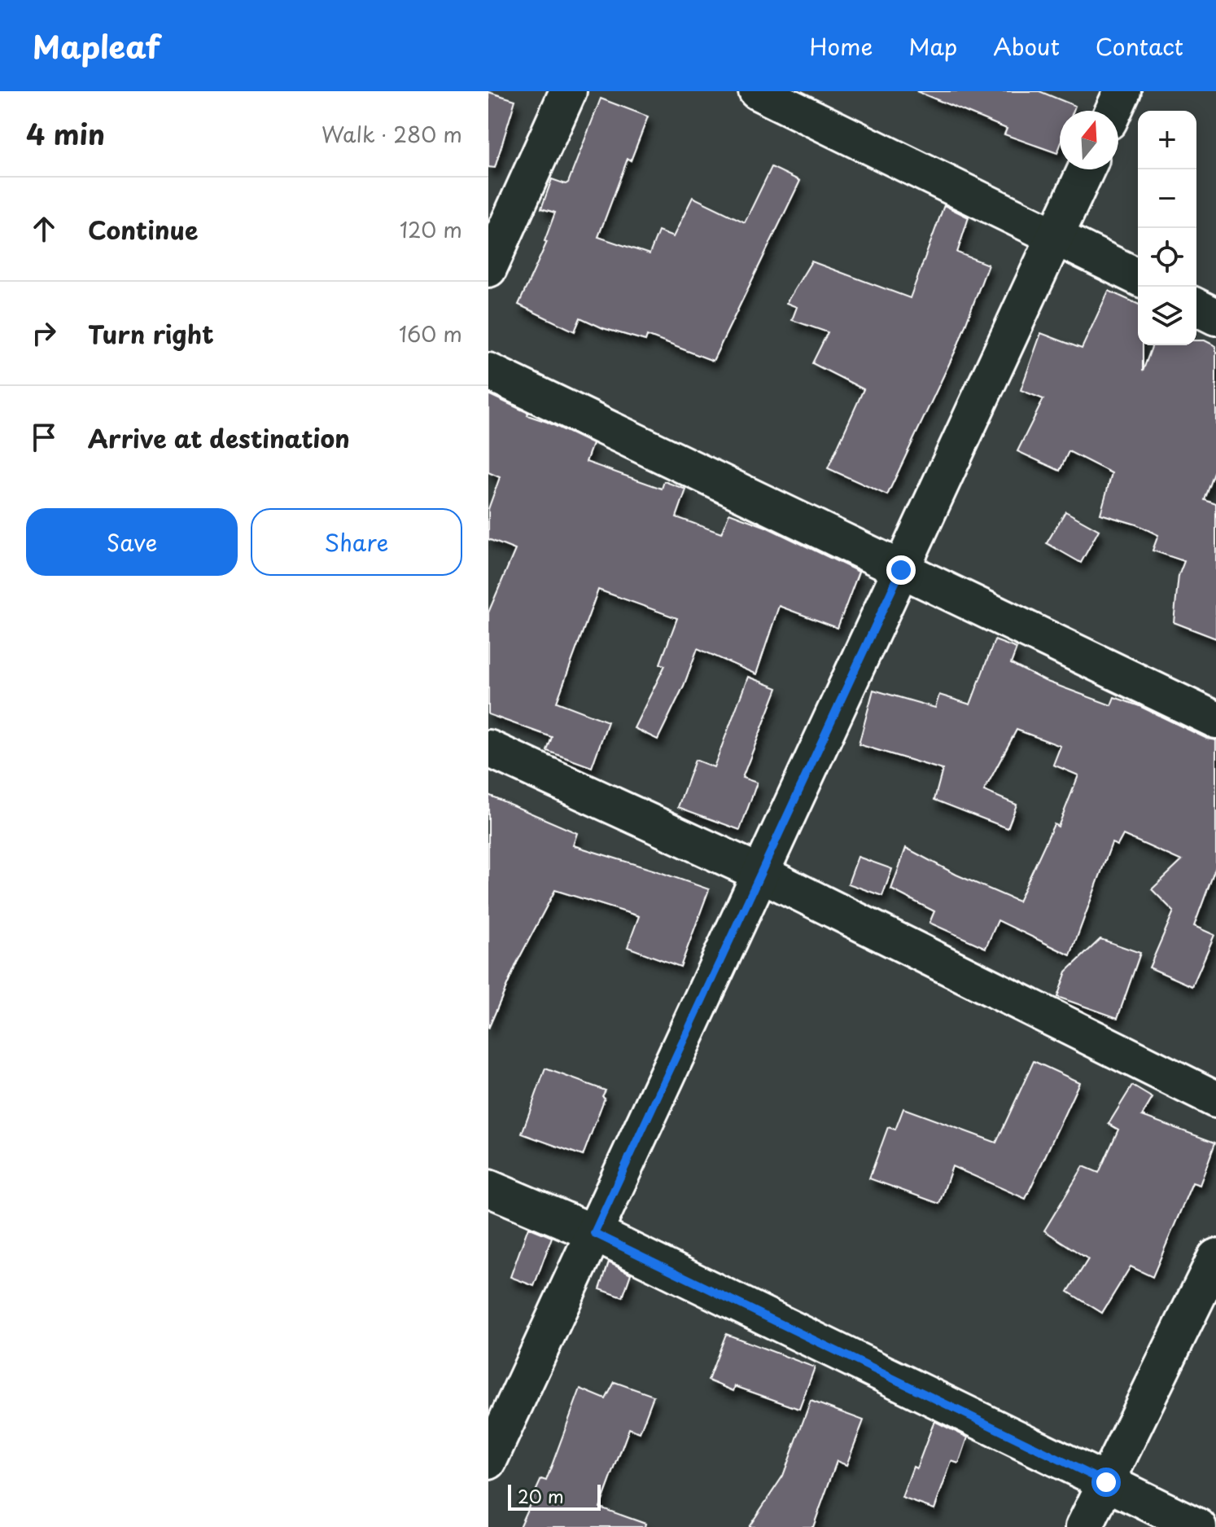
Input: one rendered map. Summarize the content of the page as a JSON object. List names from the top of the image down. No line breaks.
{"scale_bar":"20 m","north":"top","page":{"header":"Mapleaf","nav":["Home","Map","About","Contact"],"heading":["4 min","Walk · 280 m"],"map_buttons":["+","−"],"list":[["Continue","120 m"],["Turn right","160 m"],"Arrive at destination"],"buttons":["Save","Share"],"scale":"20 m"}}
